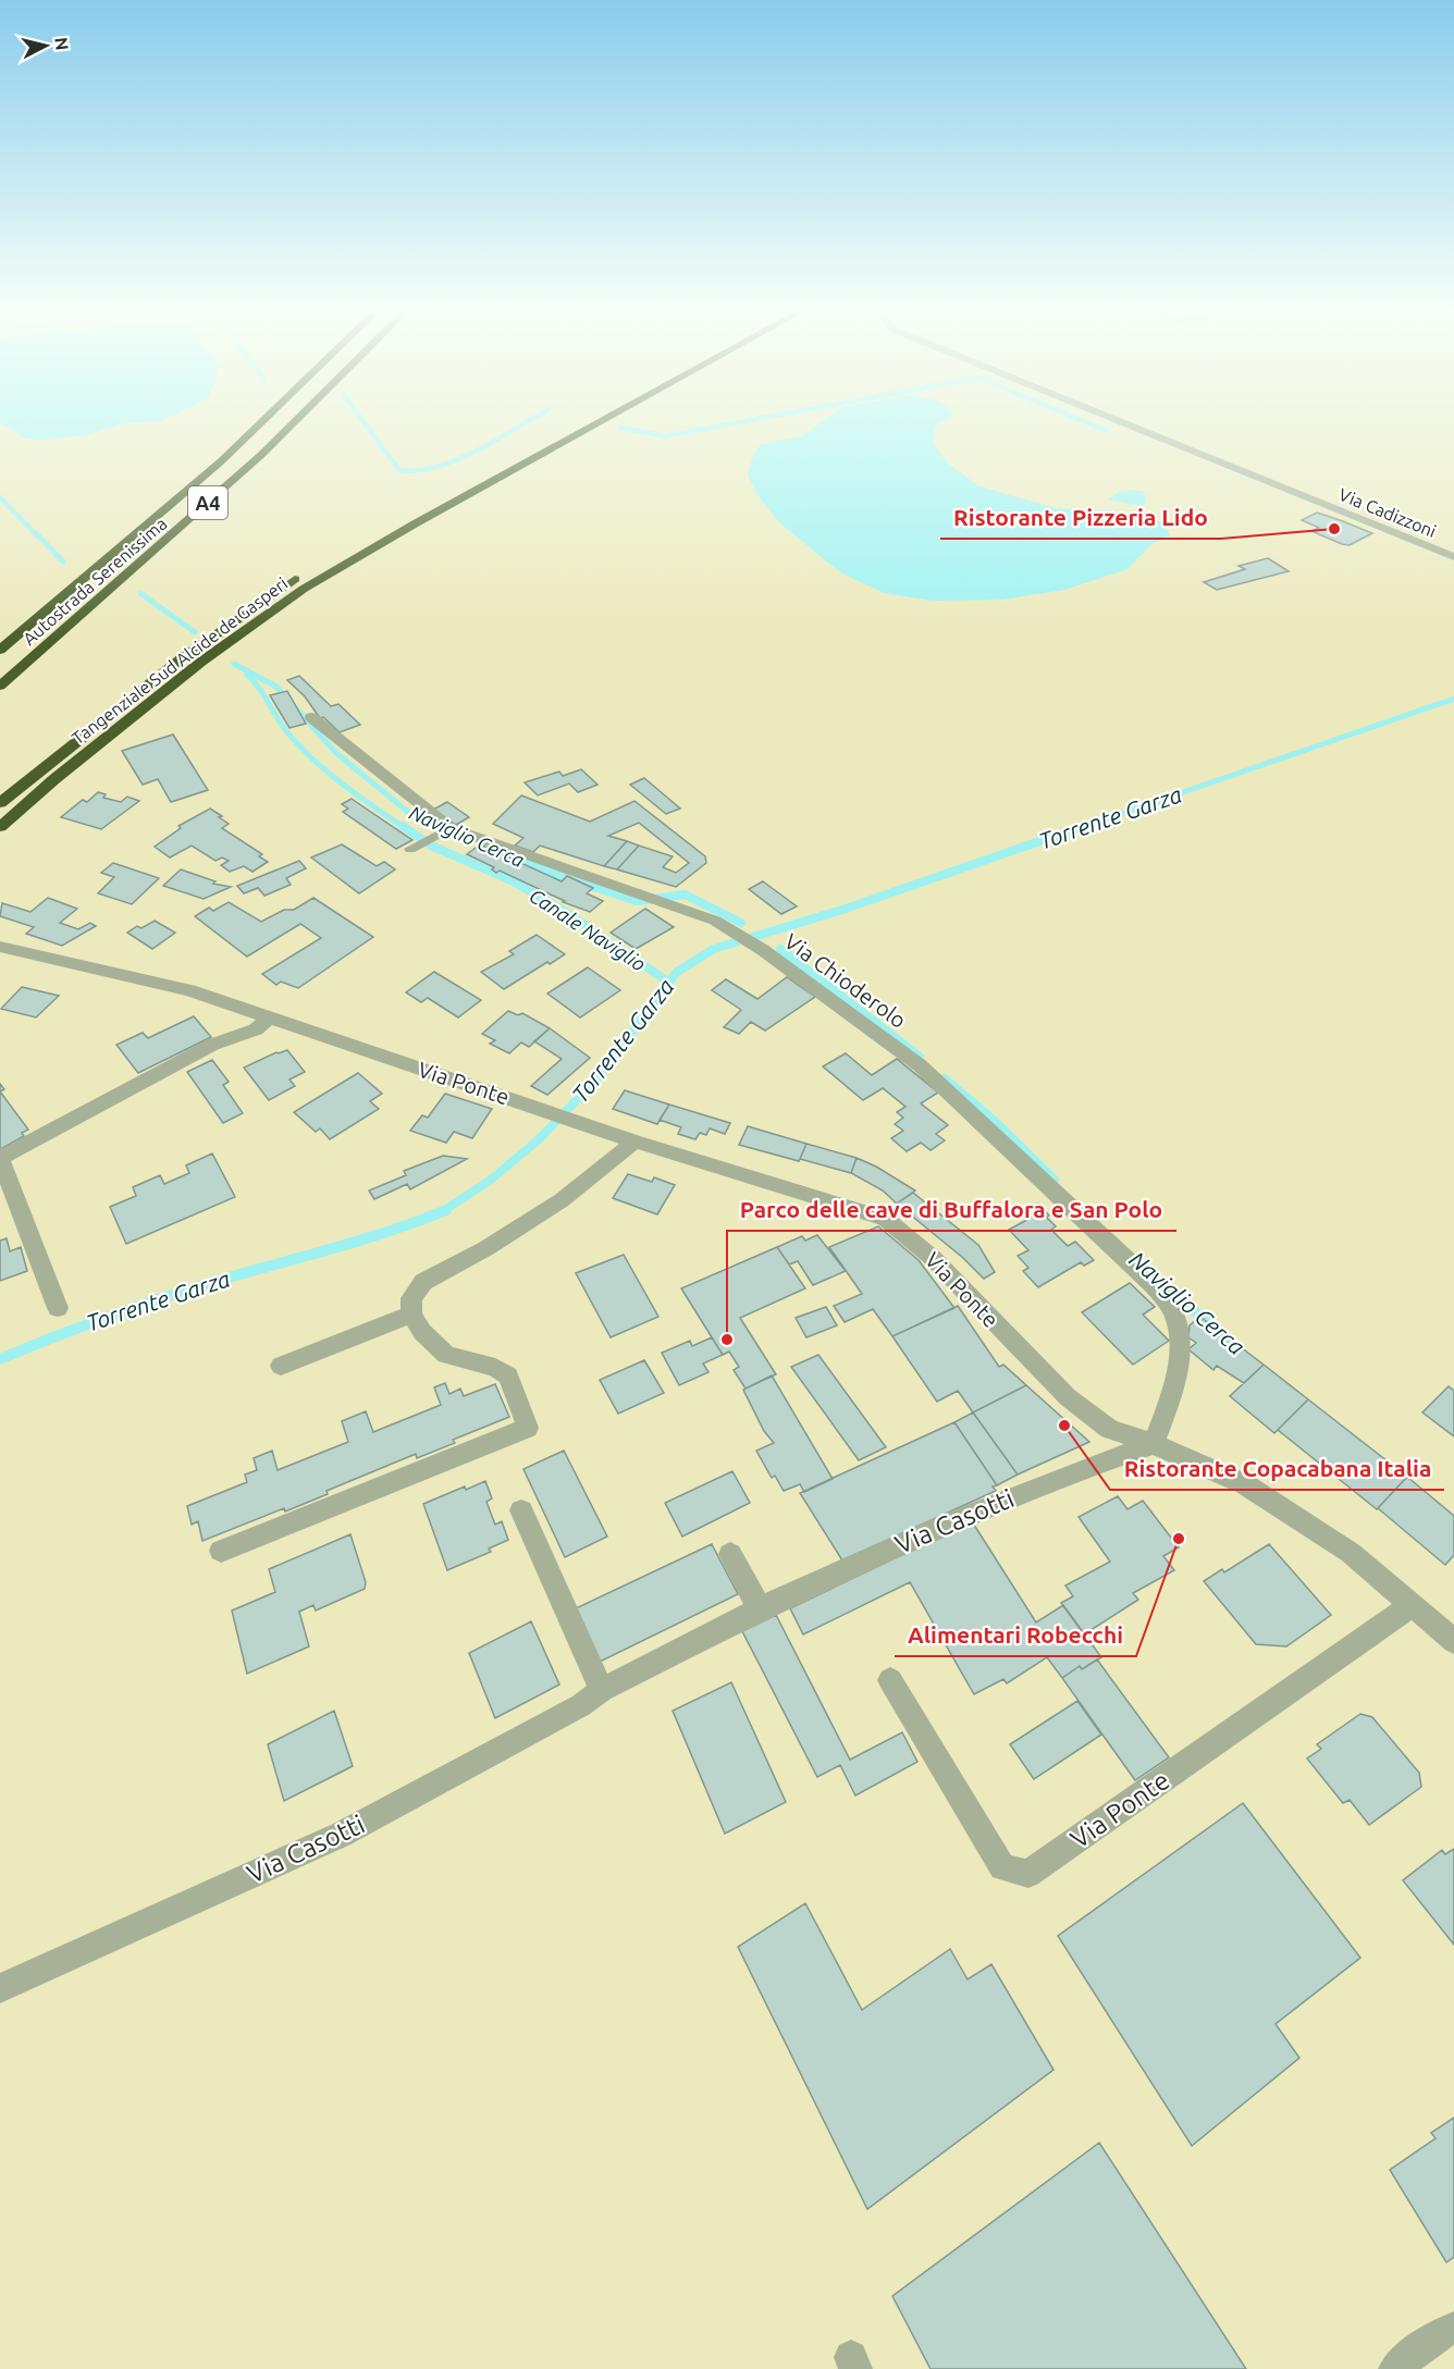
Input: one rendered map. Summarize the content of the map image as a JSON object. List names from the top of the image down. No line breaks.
{"streets":{"highway":["A4","Autostrada Serenissima","Tangenziale Sud Alcide de Gasperi"],"street":["Via Cadizzoni","Via Chioderolo","Via Ponte","Via Casotti"]},"crossings":[["Via Chioderolo","Via Ponte"],["Via Chioderolo","Via Casotti"],["Via Ponte","Via Casotti"]],"water":["Torrente Garza","Naviglio Cerca","Canale Naviglio"],"places":["Ristorante Pizzeria Lido","Parco delle cave di Buffalora e San Polo","Ristorante Copacabana Italia","Alimentari Robecchi"],"north":"right"}
